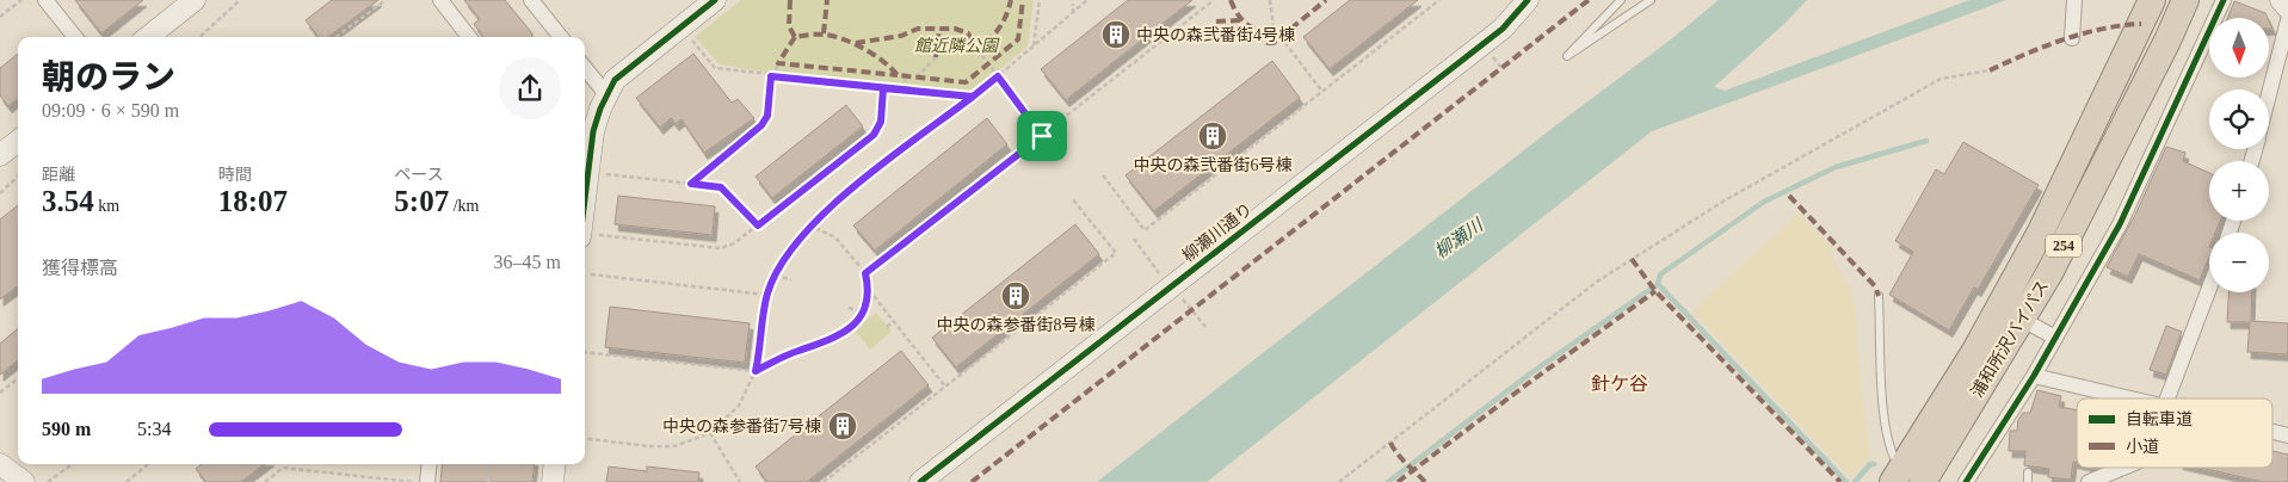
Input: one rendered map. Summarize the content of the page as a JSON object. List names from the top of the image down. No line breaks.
{"streets":{"highway":["254","浦和所沢バイパス"],"street":["柳瀬川通り"]},"districts":["針ケ谷"],"water":["柳瀬川"],"parks":["館近隣公園"],"places":{"building":["中央の森弐番街4号棟","中央の森弐番街6号棟","中央の森参番街8号棟","中央の森参番街7号棟"]},"legend":["自転車道","小道"],"north":"bottom","page":{"map_buttons":["+","−"],"heading":["朝のラン","09:09 · 6 × 590 m"],"stats":[["距離","3.54 km"],["時間","18:07"],["ペース","5:07 /km"]],"chart":["獲得標高","36–45 m"],"list":[{"name":"590 m","note":"5:34"}]}}
